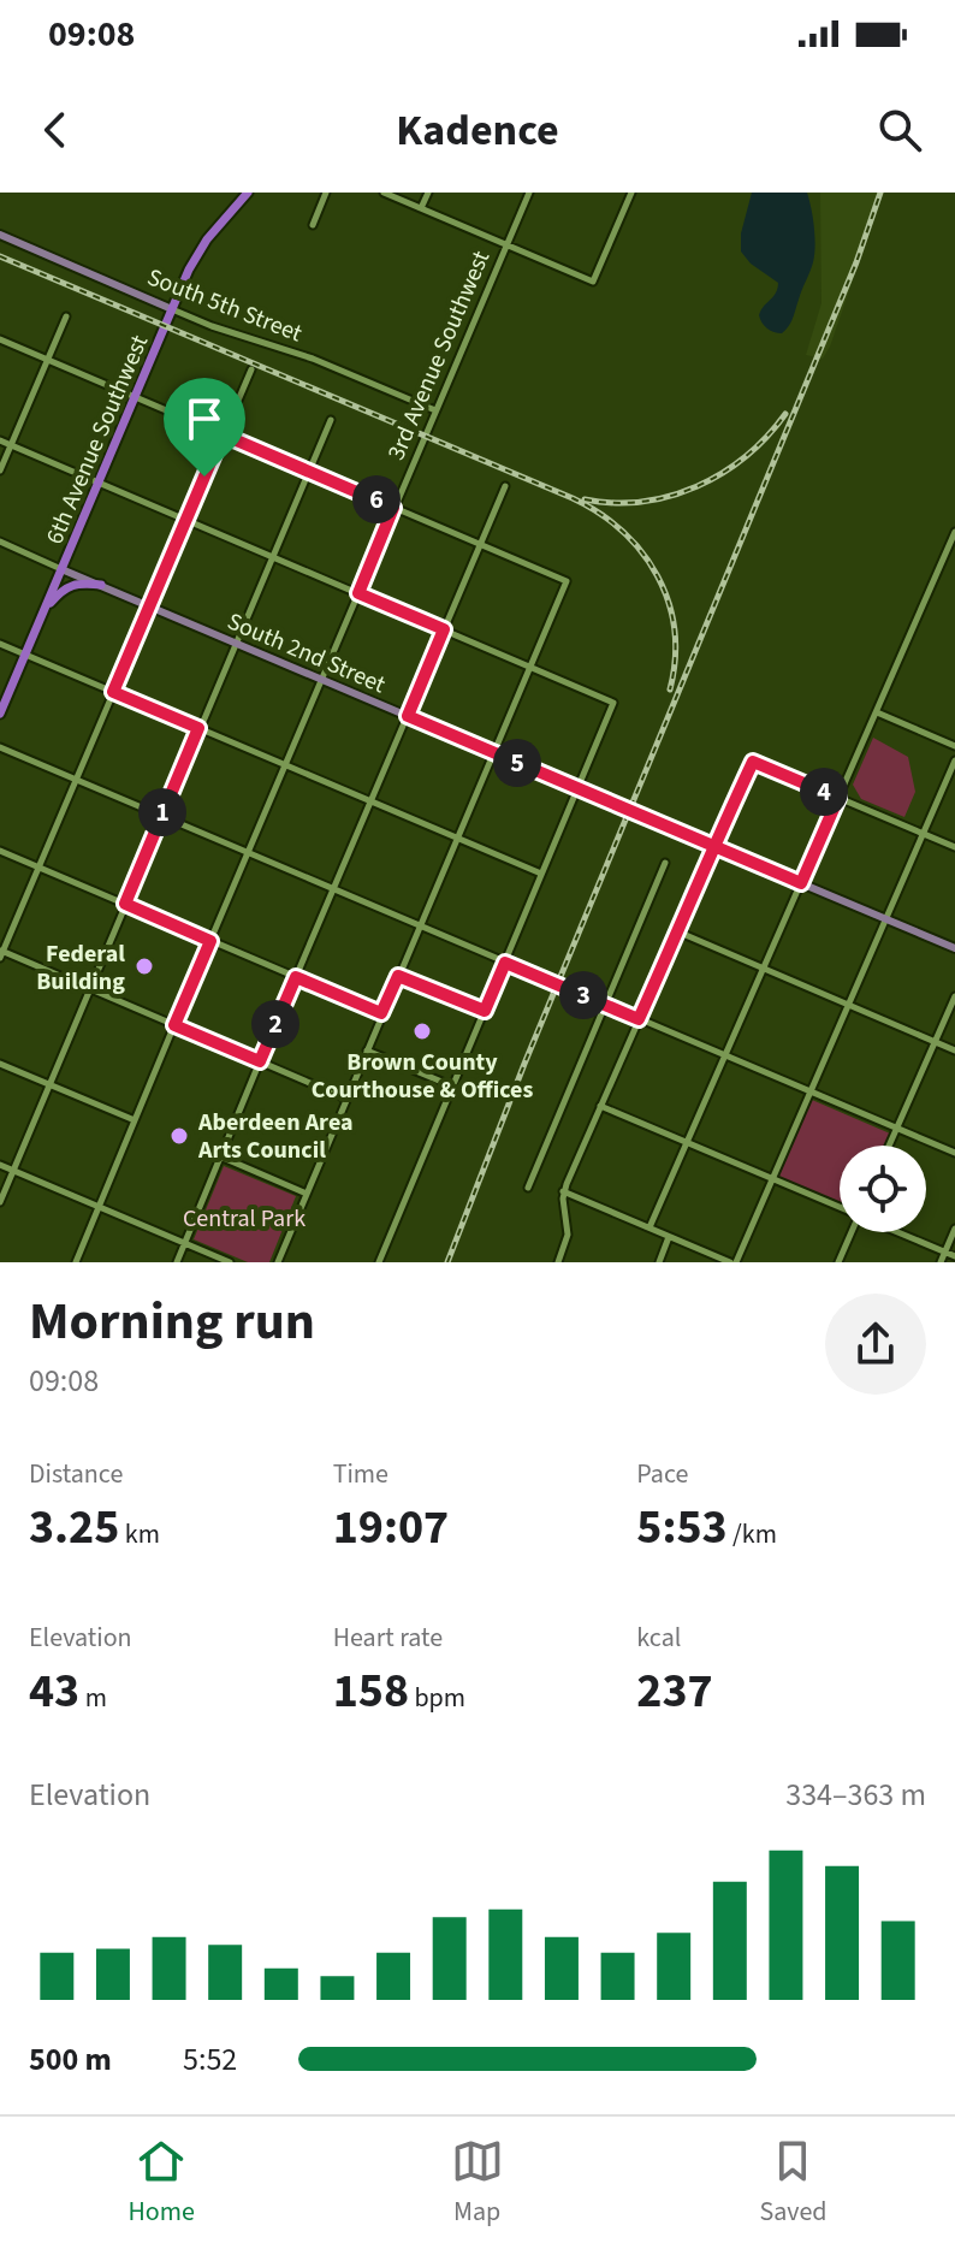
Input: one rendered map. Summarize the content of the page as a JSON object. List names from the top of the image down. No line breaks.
{"streets":{"highway":["6th Avenue Southwest"],"main road":["South 5th Street","South 2nd Street"],"street":["3rd Avenue Southwest"]},"crossings":[["South 5th Street","3rd Avenue Southwest"],["South 5th Street","6th Avenue Southwest"],["3rd Avenue Southwest","South 2nd Street"],["6th Avenue Southwest","South 2nd Street"]],"parks":["Central Park"],"places":["Federal Building","Brown County Courthouse & Offices","Aberdeen Area Arts Council"],"page":{"status":"09:08","header":"Kadence","pins":["6","5","4","1","3","2"],"heading":["Morning run","09:08"],"stats":[["Distance","3.25 km"],["Time","19:07"],["Pace","5:53 /km"],["Elevation","43 m"],["Heart rate","158 bpm"],["kcal","237"]],"chart":["Elevation","334–363 m"],"list":[{"name":"500 m","note":"5:52"}],"tabs":["Home","Map","Saved"]}}
